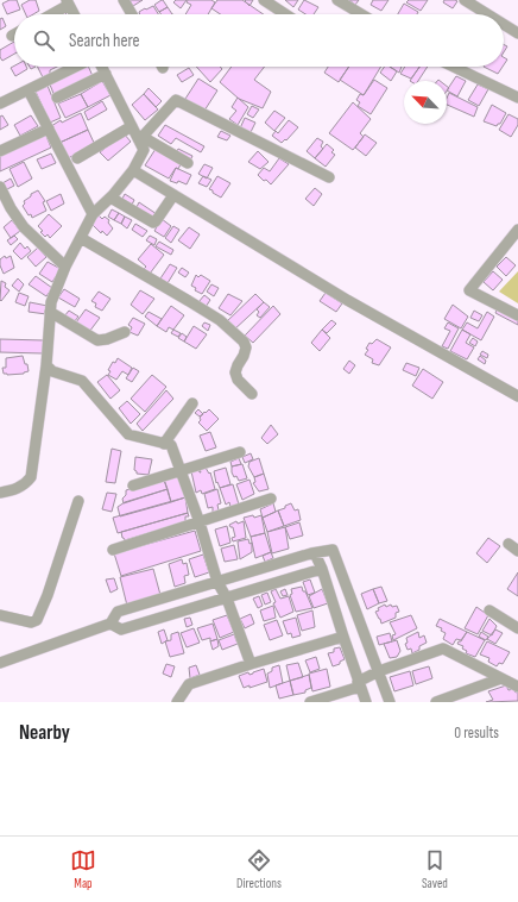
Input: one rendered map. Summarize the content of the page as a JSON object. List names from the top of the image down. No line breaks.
{"north":"top left","page":{"search":"Search here","heading":["Nearby","0 results"],"nav":["Map","Directions","Saved"]}}
